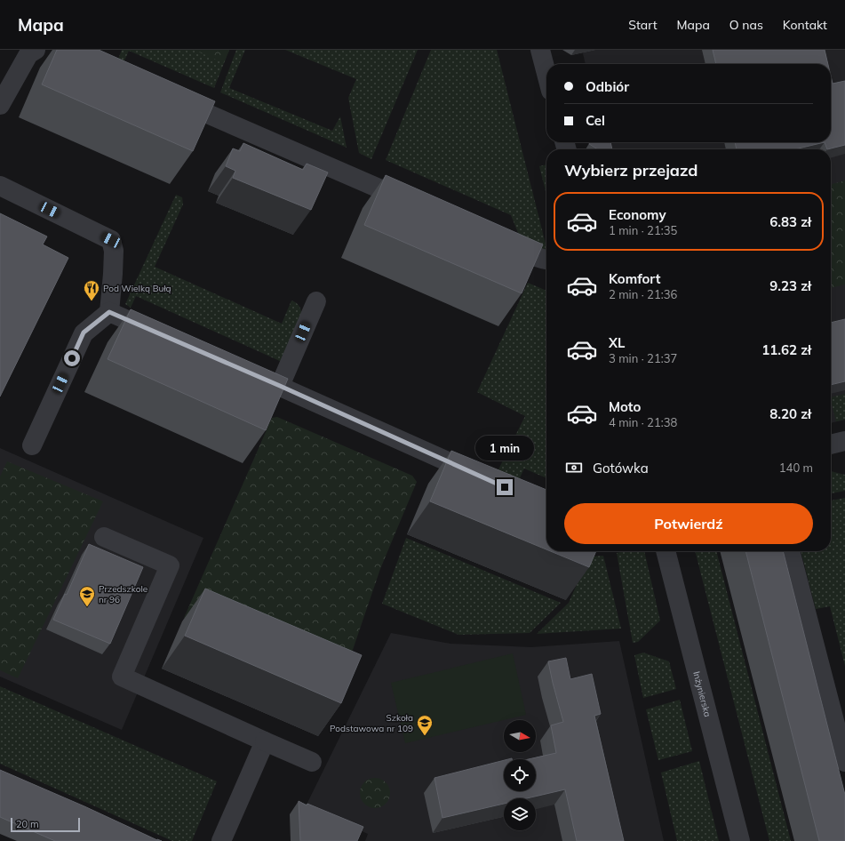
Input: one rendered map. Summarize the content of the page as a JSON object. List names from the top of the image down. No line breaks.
{"streets":{"street":["Inżynierska"]},"places":{"restaurant":["Pod Wielką Bułą"],"school or university":["Przedszkole nr 96","Szkoła Podstawowa nr 109"]},"scale_bar":"20 m","north":"right","page":{"header":"Mapa","nav":["Start","Mapa","O nas","Kontakt"],"banner":["Odbiór","Cel"],"heading":"Wybierz przejazd","list":[{"name":"Economy","note":"1 min · 21:35","value":"6.83 zł"},{"name":"Komfort","note":"2 min · 21:36","value":"9.23 zł"},{"name":"XL","note":"3 min · 21:37","value":"11.62 zł"},{"name":"Moto","note":"4 min · 21:38","value":"8.20 zł"}],"bubble":"1 min","pay":["Gotówka","140 m"],"buttons":"Potwierdź","scale":"20 m"}}
